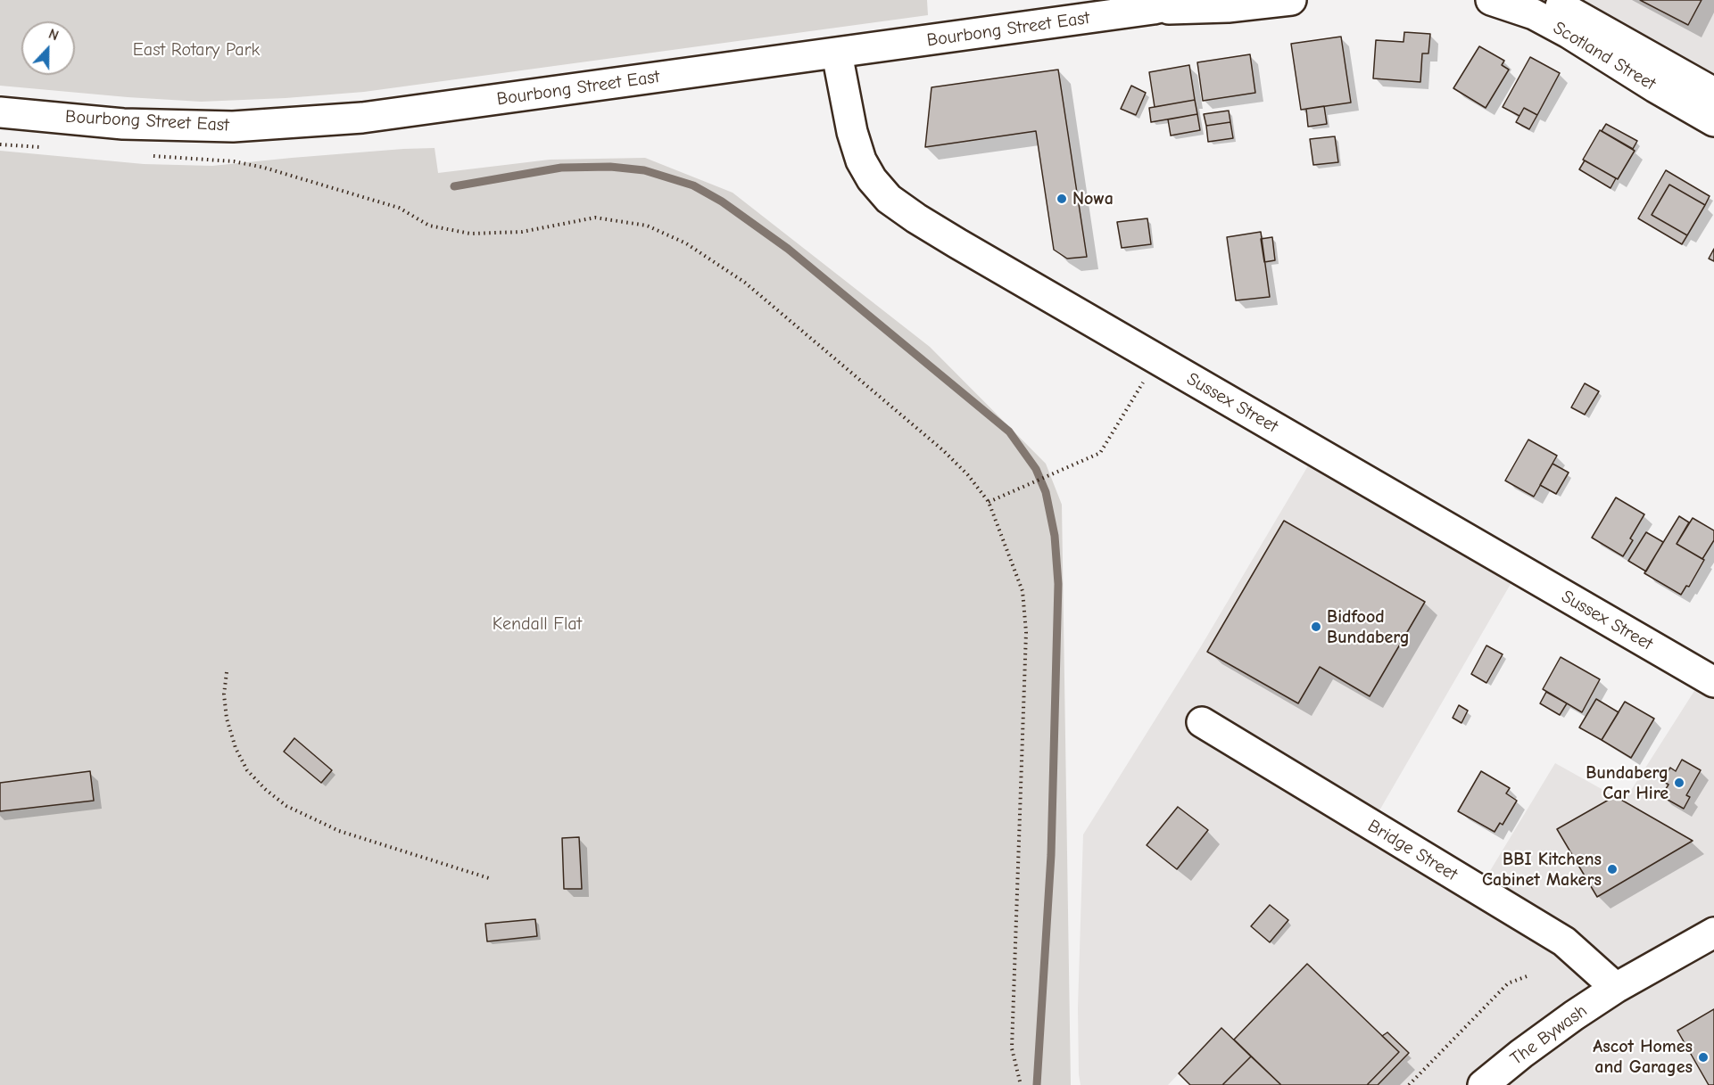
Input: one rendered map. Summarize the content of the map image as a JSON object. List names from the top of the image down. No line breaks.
{"streets":{"street":["Bourbong Street East","Scotland Street","Sussex Street","Bridge Street","The Bywash"]},"crossings":[["Bourbong Street East","Sussex Street"],["Bridge Street","The Bywash"]],"parks":["East Rotary Park","Kendall Flat"],"places":["Nowa","Bidfood Bundaberg","Bundaberg Car Hire","BBI Kitchens Cabinet Makers","Ascot Homes and Garages"],"north":"top"}
